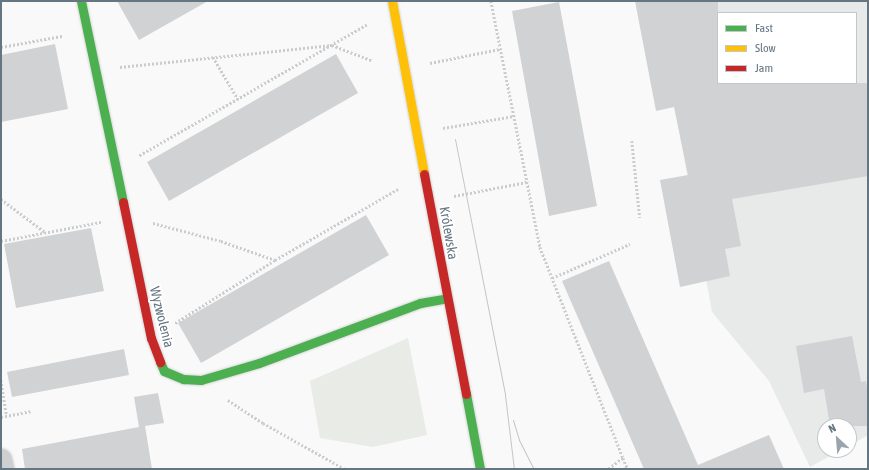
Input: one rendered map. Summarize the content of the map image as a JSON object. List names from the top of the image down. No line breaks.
{"streets":{"street":["Królewska","Wyzwolenia"]},"crossings":[["Królewska","Wyzwolenia"]],"legend":["Fast","Slow","Jam"],"north":"top left"}
